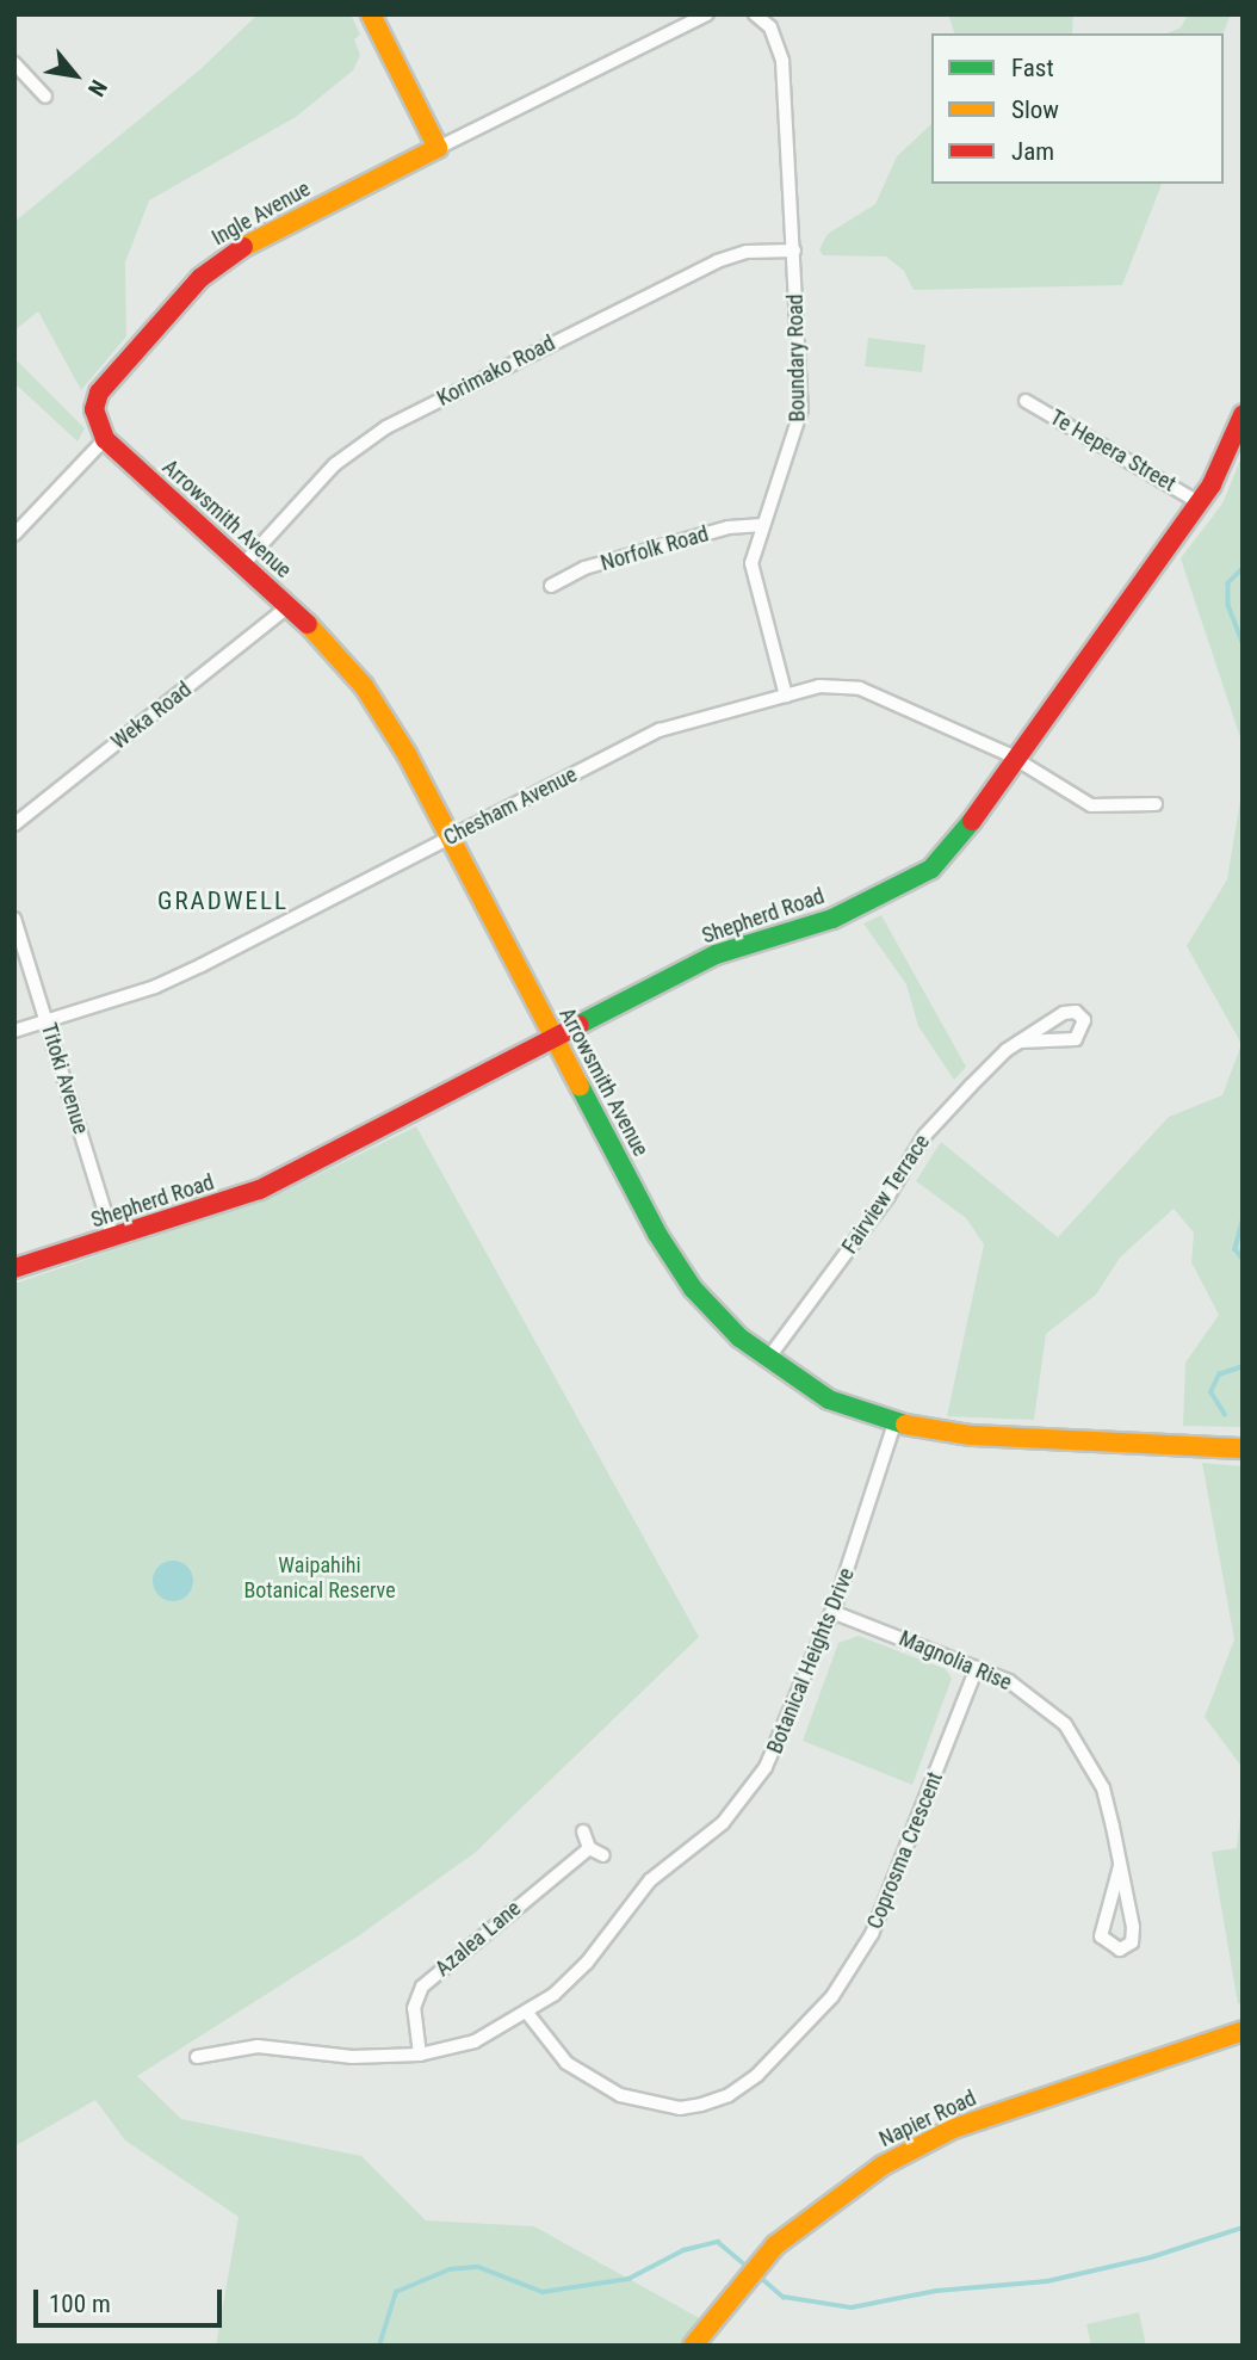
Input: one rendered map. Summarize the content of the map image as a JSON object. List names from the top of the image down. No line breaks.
{"streets":{"street":["Ingle Avenue","Boundary Road","Korimako Road","Te Hepera Street","Arrowsmith Avenue","Norfolk Road","Weka Road","Chesham Avenue","Shepherd Road","Titoki Avenue","Fairview Terrace","Botanical Heights Drive","Magnolia Rise","Coprosma Crescent","Azalea Lane","Napier Road"]},"crossings":[["Ingle Avenue","Arrowsmith Avenue"],["Boundary Road","Korimako Road"],["Boundary Road","Norfolk Road"],["Boundary Road","Chesham Avenue"],["Korimako Road","Arrowsmith Avenue"],["Te Hepera Street","Shepherd Road"],["Arrowsmith Avenue","Weka Road"],["Arrowsmith Avenue","Chesham Avenue"],["Arrowsmith Avenue","Shepherd Road"],["Arrowsmith Avenue","Fairview Terrace"],["Arrowsmith Avenue","Botanical Heights Drive"],["Chesham Avenue","Shepherd Road"],["Chesham Avenue","Titoki Avenue"],["Shepherd Road","Titoki Avenue"],["Botanical Heights Drive","Magnolia Rise"],["Botanical Heights Drive","Coprosma Crescent"],["Botanical Heights Drive","Azalea Lane"],["Magnolia Rise","Coprosma Crescent"]],"districts":["GRADWELL"],"parks":["Waipahihi Botanical Reserve"],"legend":["Fast","Slow","Jam"],"scale_bar":"100 m","north":"bottom right"}
